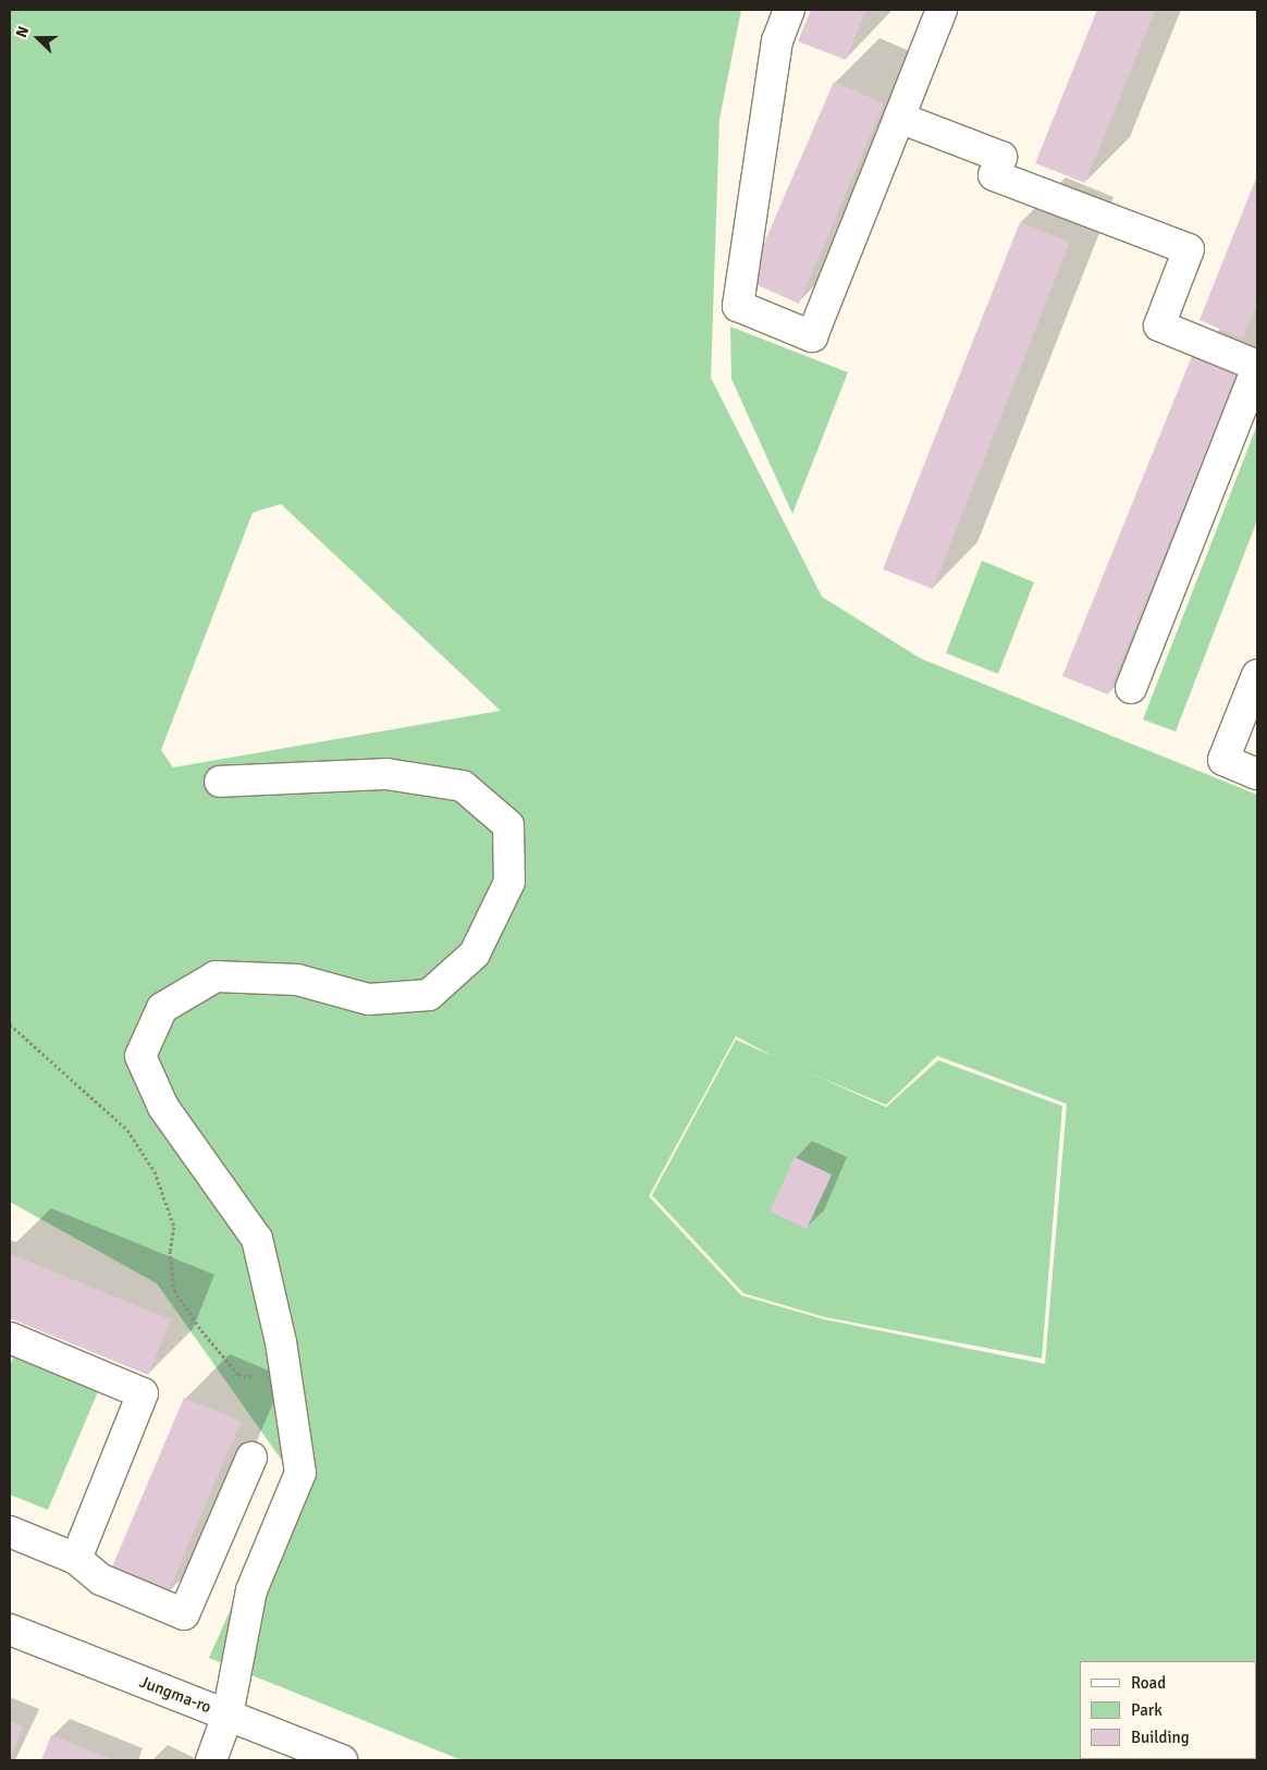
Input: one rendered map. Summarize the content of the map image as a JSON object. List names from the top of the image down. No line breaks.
{"streets":{"street":["Jungma-ro"]},"legend":["Road","Park","Building"],"north":"left"}
